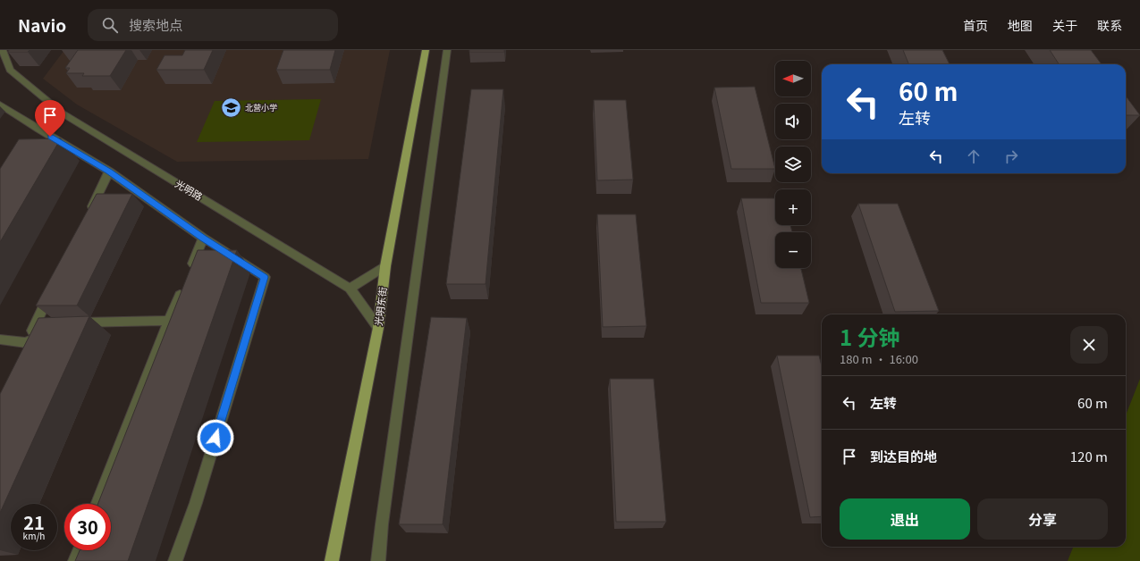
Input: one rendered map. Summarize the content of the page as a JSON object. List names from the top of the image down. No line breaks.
{"streets":{"main road":["光明东街"],"street":["光明路"]},"crossings":[["光明路","光明东街"]],"places":{"school or university":["北营小学"]},"north":"left","page":{"header":"Navio","search":"搜索地点","nav":["首页","地图","关于","联系"],"map_buttons":["+","−"],"turn":["60 m","左转"],"heading":["1 分钟","180 m · 16:00"],"list":[{"name":"左转","value":"60 m"},{"name":"到达目的地","value":"120 m"}],"buttons":["退出","分享"],"speed":"21 km/h","limit":"30"}}
